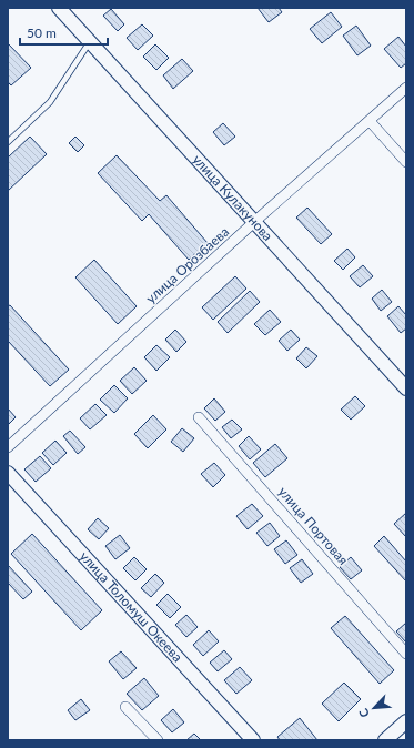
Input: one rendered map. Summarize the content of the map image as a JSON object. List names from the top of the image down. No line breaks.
{"streets":{"street":["улица Кулакунова","улица Орозбаева","улица Портовая","улица Толомуш Океева"]},"crossings":[["улица Кулакунова","улица Орозбаева"]],"scale_bar":"50 m","north":"bottom left"}
